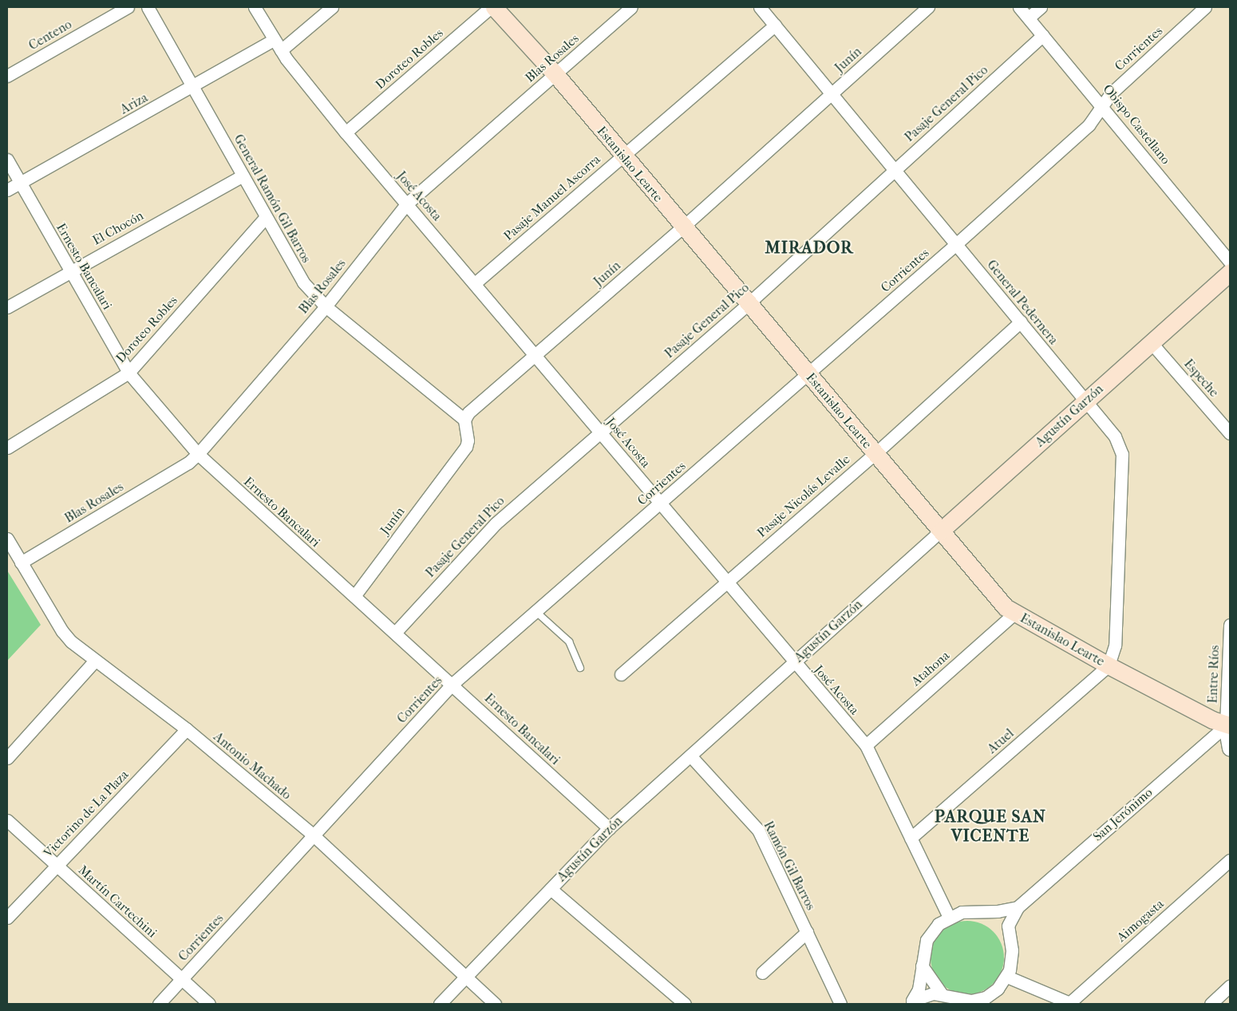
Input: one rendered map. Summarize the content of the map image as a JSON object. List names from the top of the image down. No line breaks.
{"streets":{"main road":["Estanislao Learte","Agustín Garzón"],"street":["Centeno","Corrientes","Blas Rosales","Doroteo Robles","Junín","Ariza","Pasaje General Pico","Obispo Castellano","José Acosta","Pasaje Manuel Ascorra","General Ramón Gil Barros","El Chocón","Ernesto Bancalari","General Pedernera","Espeche","Pasaje Nicolás Levalle","Atahona","Entre Ríos","Atuel","Antonio Machado","Victorino de La Plaza","San Jerónimo","Ramón Gil Barros","Martín Cartechini","Aimogasta"]},"crossings":[["Corrientes","Obispo Castellano"],["Corrientes","Estanislao Learte"],["Corrientes","José Acosta"],["Corrientes","Ernesto Bancalari"],["Corrientes","General Pedernera"],["Corrientes","Antonio Machado"],["Corrientes","Martín Cartechini"],["Blas Rosales","Estanislao Learte"],["Blas Rosales","José Acosta"],["Blas Rosales","General Ramón Gil Barros"],["Blas Rosales","Ernesto Bancalari"],["Blas Rosales","Antonio Machado"],["Doroteo Robles","José Acosta"],["Doroteo Robles","General Ramón Gil Barros"],["Doroteo Robles","Ernesto Bancalari"],["Junín","Estanislao Learte"],["Junín","José Acosta"],["Junín","General Ramón Gil Barros"],["Junín","Ernesto Bancalari"],["Junín","General Pedernera"],["Ariza","José Acosta"],["Ariza","General Ramón Gil Barros"],["Ariza","Ernesto Bancalari"],["Pasaje General Pico","Obispo Castellano"],["Pasaje General Pico","Estanislao Learte"],["Pasaje General Pico","José Acosta"],["Pasaje General Pico","Ernesto Bancalari"],["Pasaje General Pico","General Pedernera"],["Estanislao Learte","Pasaje Manuel Ascorra"],["Estanislao Learte","General Pedernera"],["Estanislao Learte","Agustín Garzón"],["Estanislao Learte","Pasaje Nicolás Levalle"],["Estanislao Learte","Atahona"],["Estanislao Learte","Entre Ríos"],["Estanislao Learte","Atuel"],["Estanislao Learte","San Jerónimo"],["José Acosta","Pasaje Manuel Ascorra"],["José Acosta","Agustín Garzón"],["José Acosta","Pasaje Nicolás Levalle"],["José Acosta","Atahona"],["José Acosta","Atuel"],["Pasaje Manuel Ascorra","General Pedernera"],["General Ramón Gil Barros","El Chocón"],["El Chocón","Ernesto Bancalari"],["Ernesto Bancalari","Agustín Garzón"],["General Pedernera","Agustín Garzón"],["General Pedernera","Pasaje Nicolás Levalle"],["General Pedernera","Atuel"],["Espeche","Agustín Garzón"],["Agustín Garzón","Antonio Machado"],["Agustín Garzón","Ramón Gil Barros"],["Entre Ríos","San Jerónimo"],["Antonio Machado","Victorino de La Plaza"],["Victorino de La Plaza","Martín Cartechini"]],"districts":["MIRADOR","PARQUE SAN VICENTE"]}
